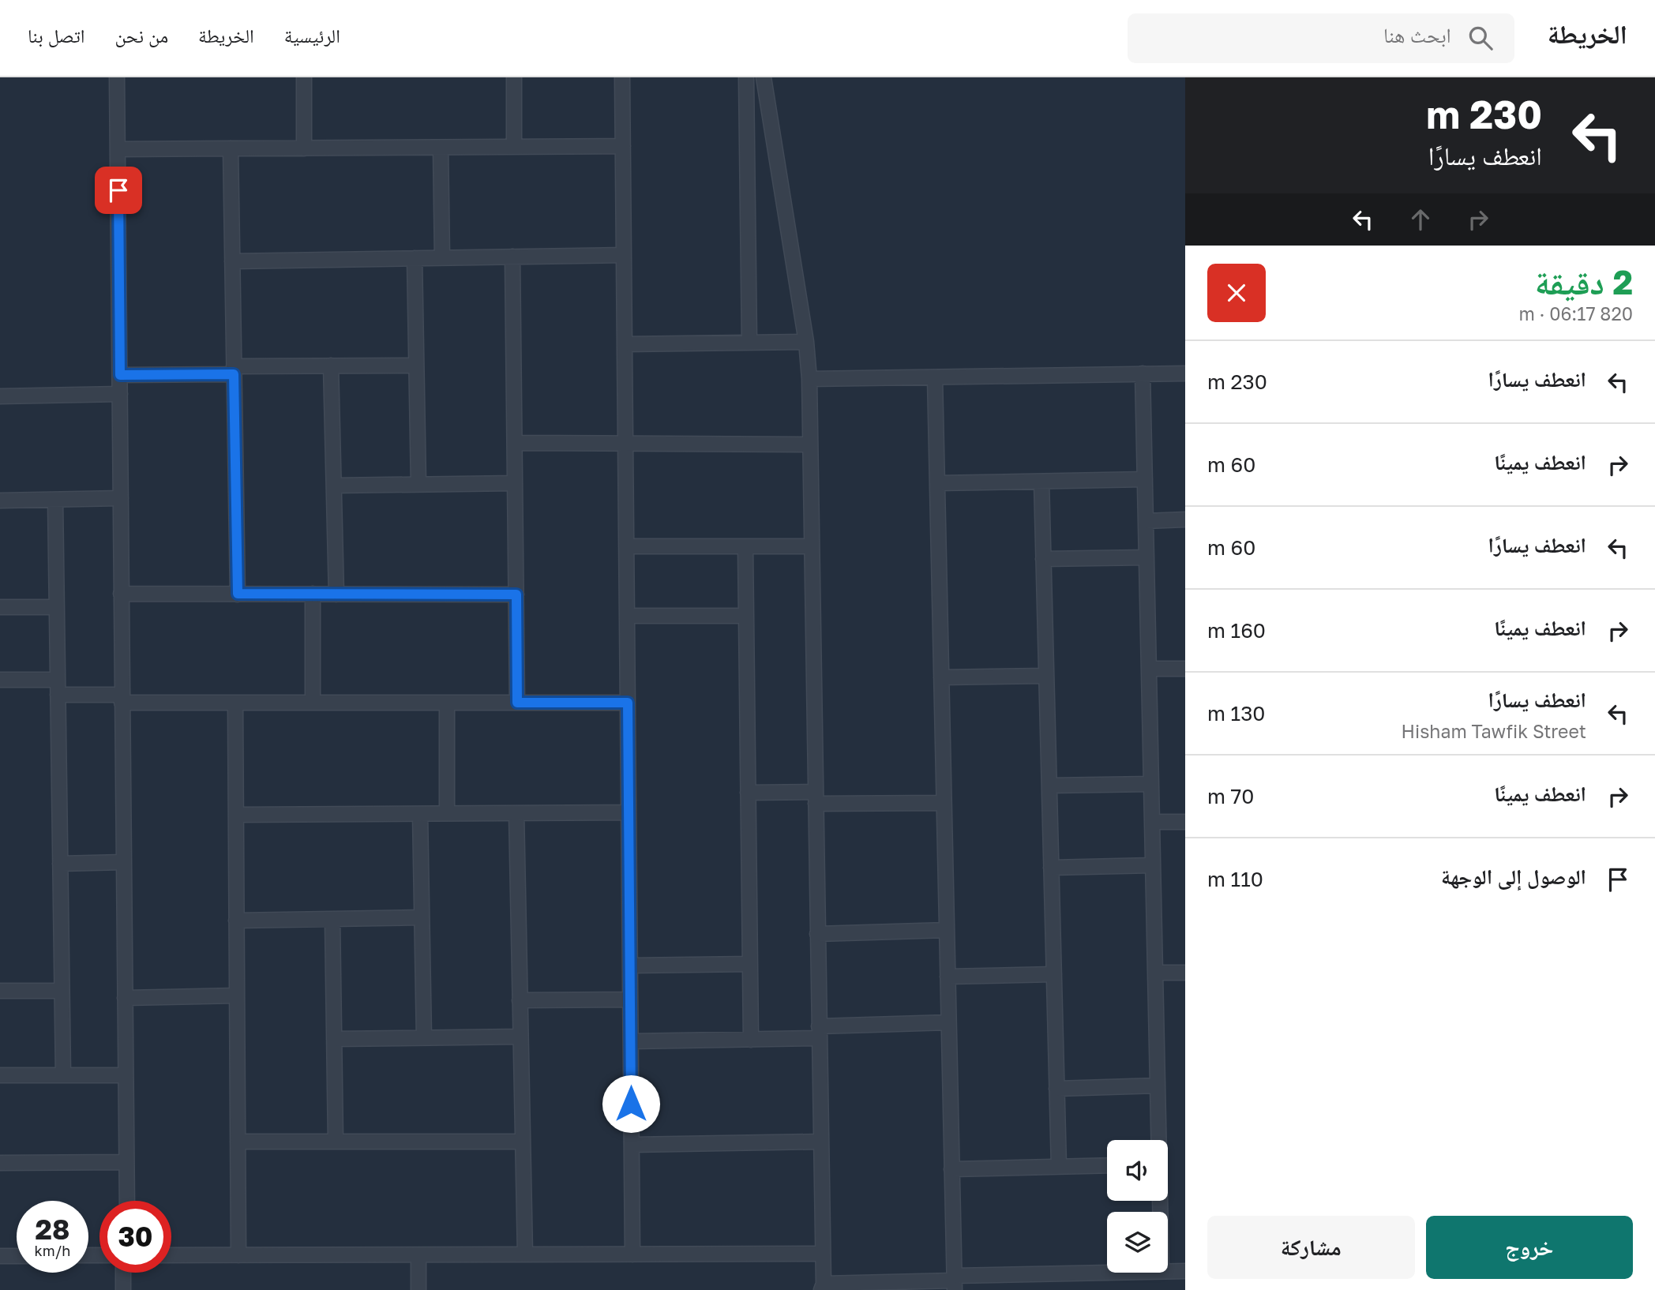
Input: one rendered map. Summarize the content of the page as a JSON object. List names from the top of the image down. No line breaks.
{"page":{"header":"الخريطة","search":"ابحث هنا","nav":["الرئيسية","الخريطة","من نحن","اتصل بنا"],"turn":["230 m","انعطف يسارًا"],"heading":["2 دقيقة","820 m · 06:17"],"list":[{"name":"انعطف يسارًا","value":"230 m"},{"name":"انعطف يمينًا","value":"60 m"},{"name":"انعطف يسارًا","value":"60 m"},{"name":"انعطف يمينًا","value":"160 m"},{"name":"انعطف يسارًا","note":"Hisham Tawfik Street","value":"130 m"},{"name":"انعطف يمينًا","value":"70 m"},{"name":"الوصول إلى الوجهة","value":"110 m"}],"speed":"28 km/h","limit":"30","buttons":["خروج","مشاركة"]}}
